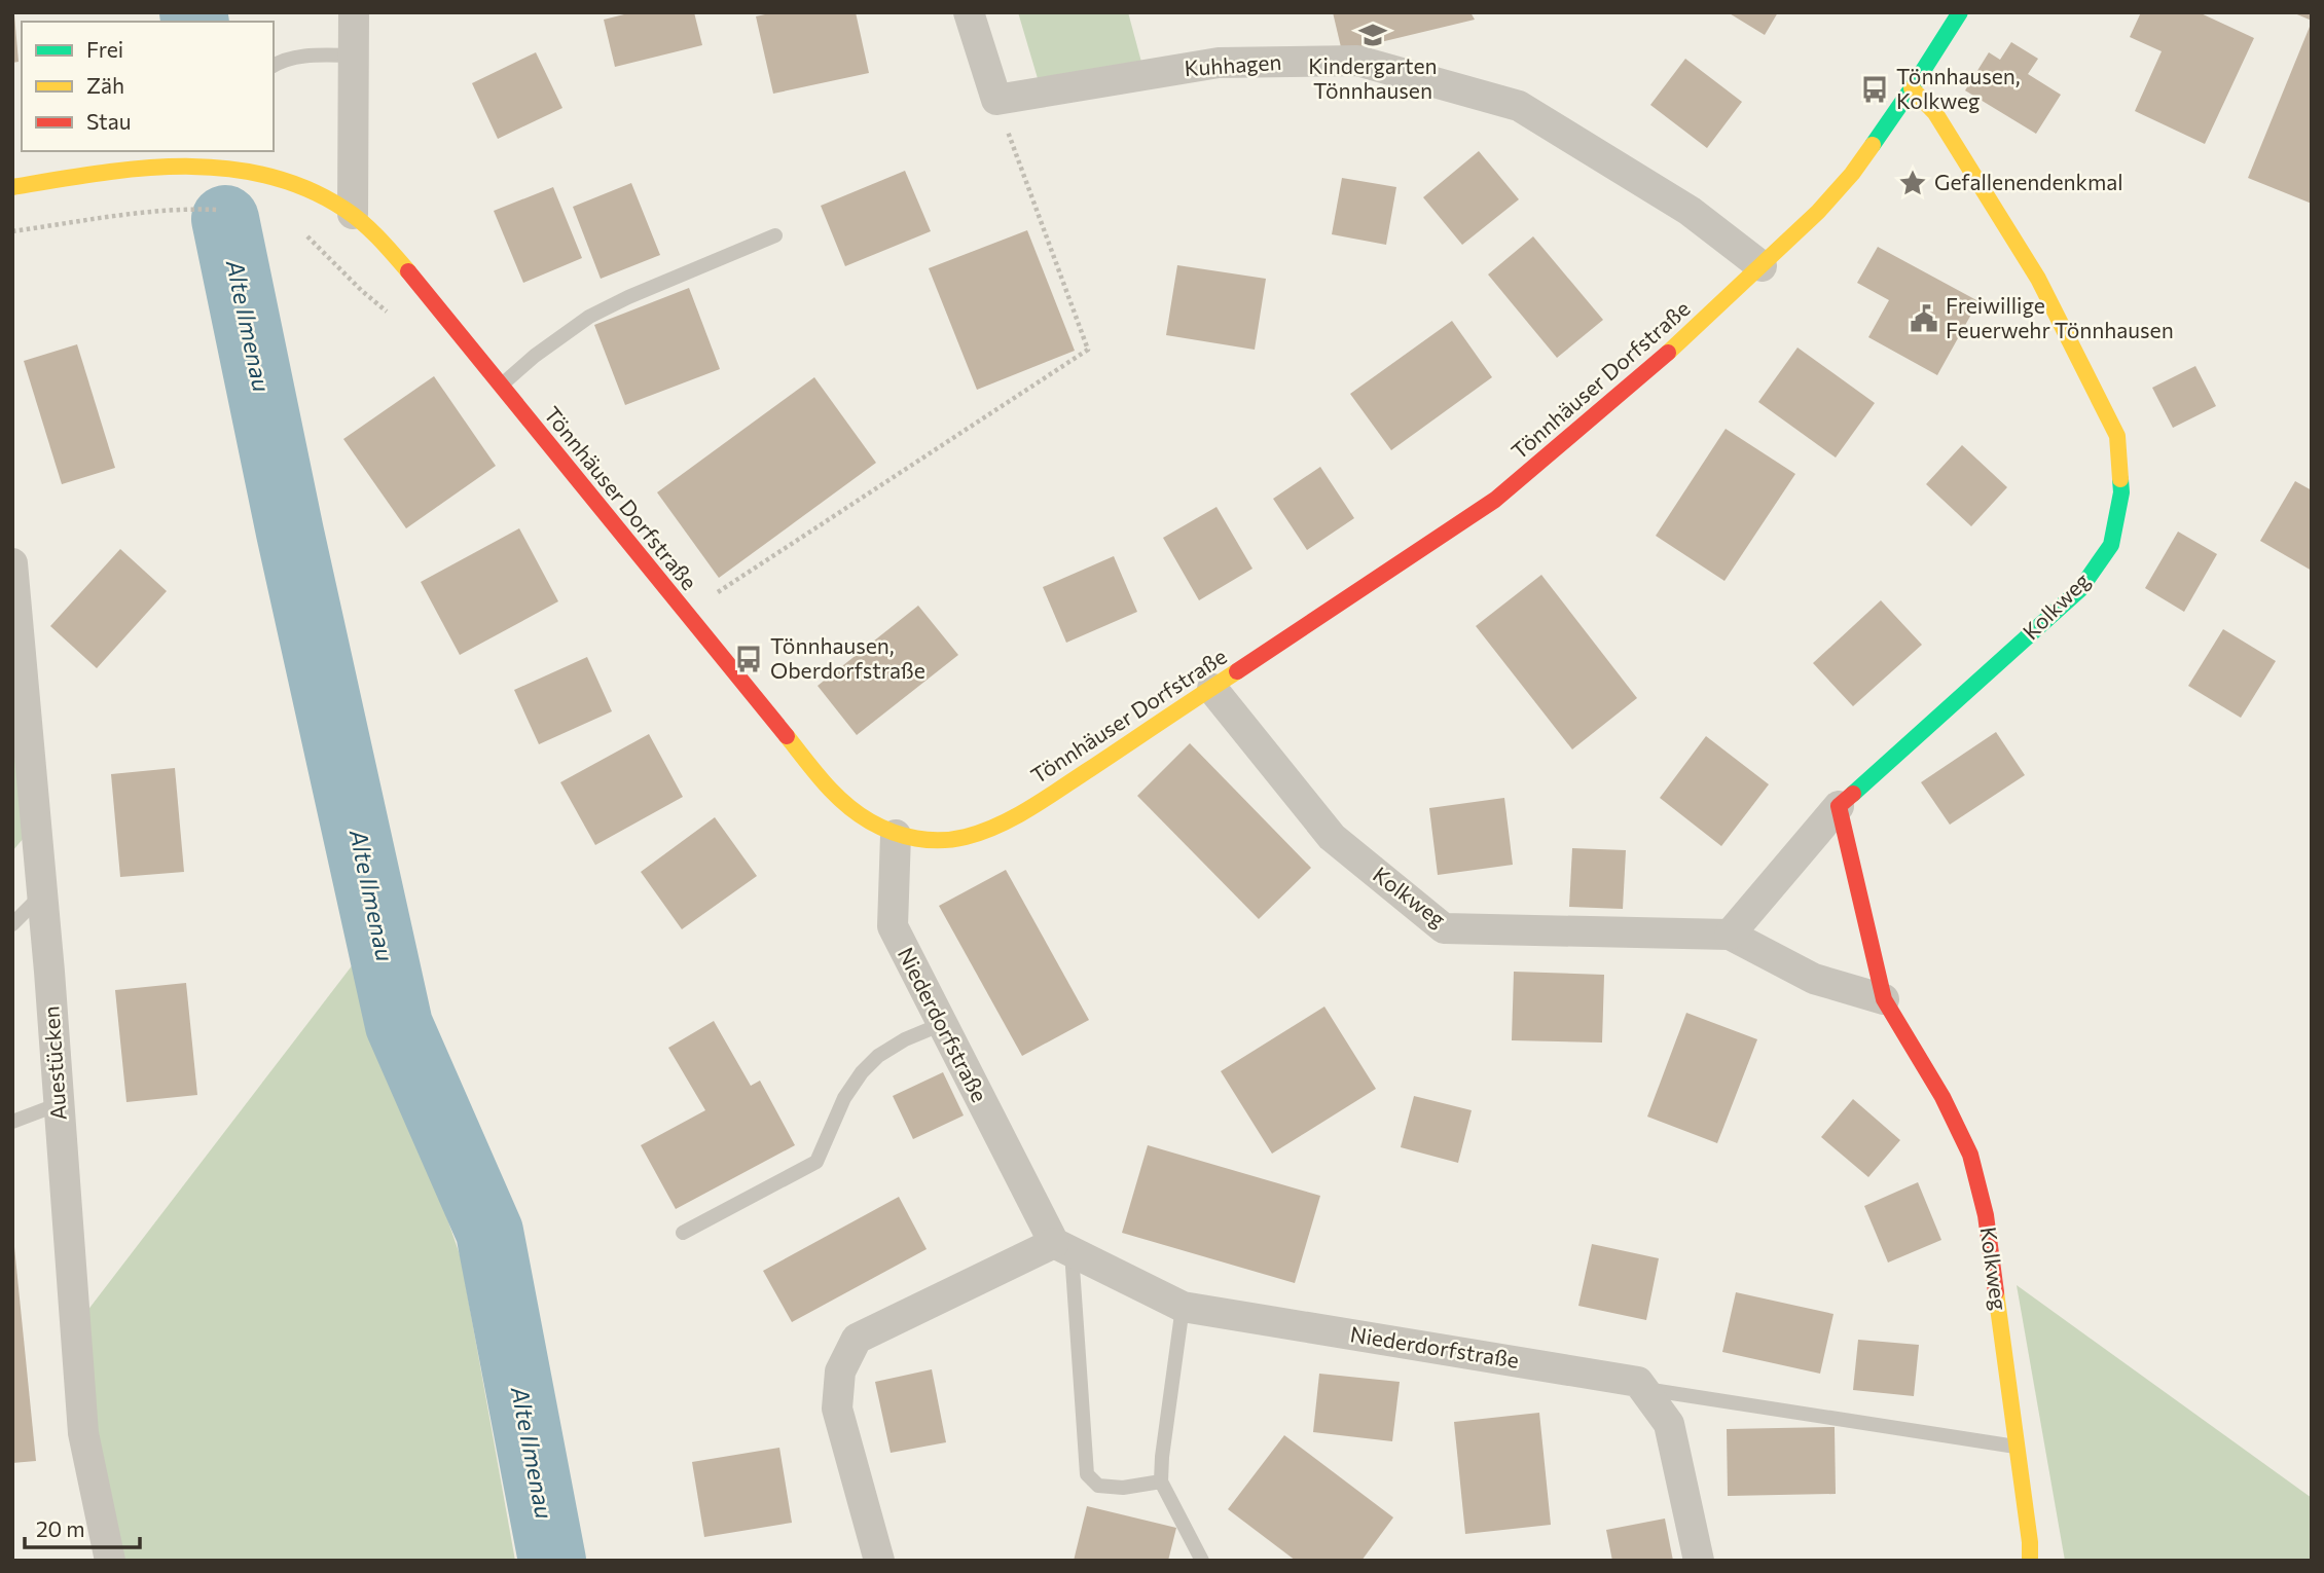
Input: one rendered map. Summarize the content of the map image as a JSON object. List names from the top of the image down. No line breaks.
{"streets":{"street":["Kuhhagen","Tönnhäuser Dorfstraße","Kolkweg","Niederdorfstraße","Auestücken"]},"crossings":[["Kuhhagen","Tönnhäuser Dorfstraße"],["Tönnhäuser Dorfstraße","Kolkweg"],["Tönnhäuser Dorfstraße","Niederdorfstraße"]],"water":["Alte Ilmenau"],"places":{"school or university":["Kindergarten Tönnhausen"],"bus stop":["Tönnhausen, Kolkweg","Tönnhausen, Oberdorfstraße"],"place":["Gefallenendenkmal"],"public building":["Freiwillige Feuerwehr Tönnhausen"]},"legend":["Frei","Zäh","Stau"],"scale_bar":"20 m"}
